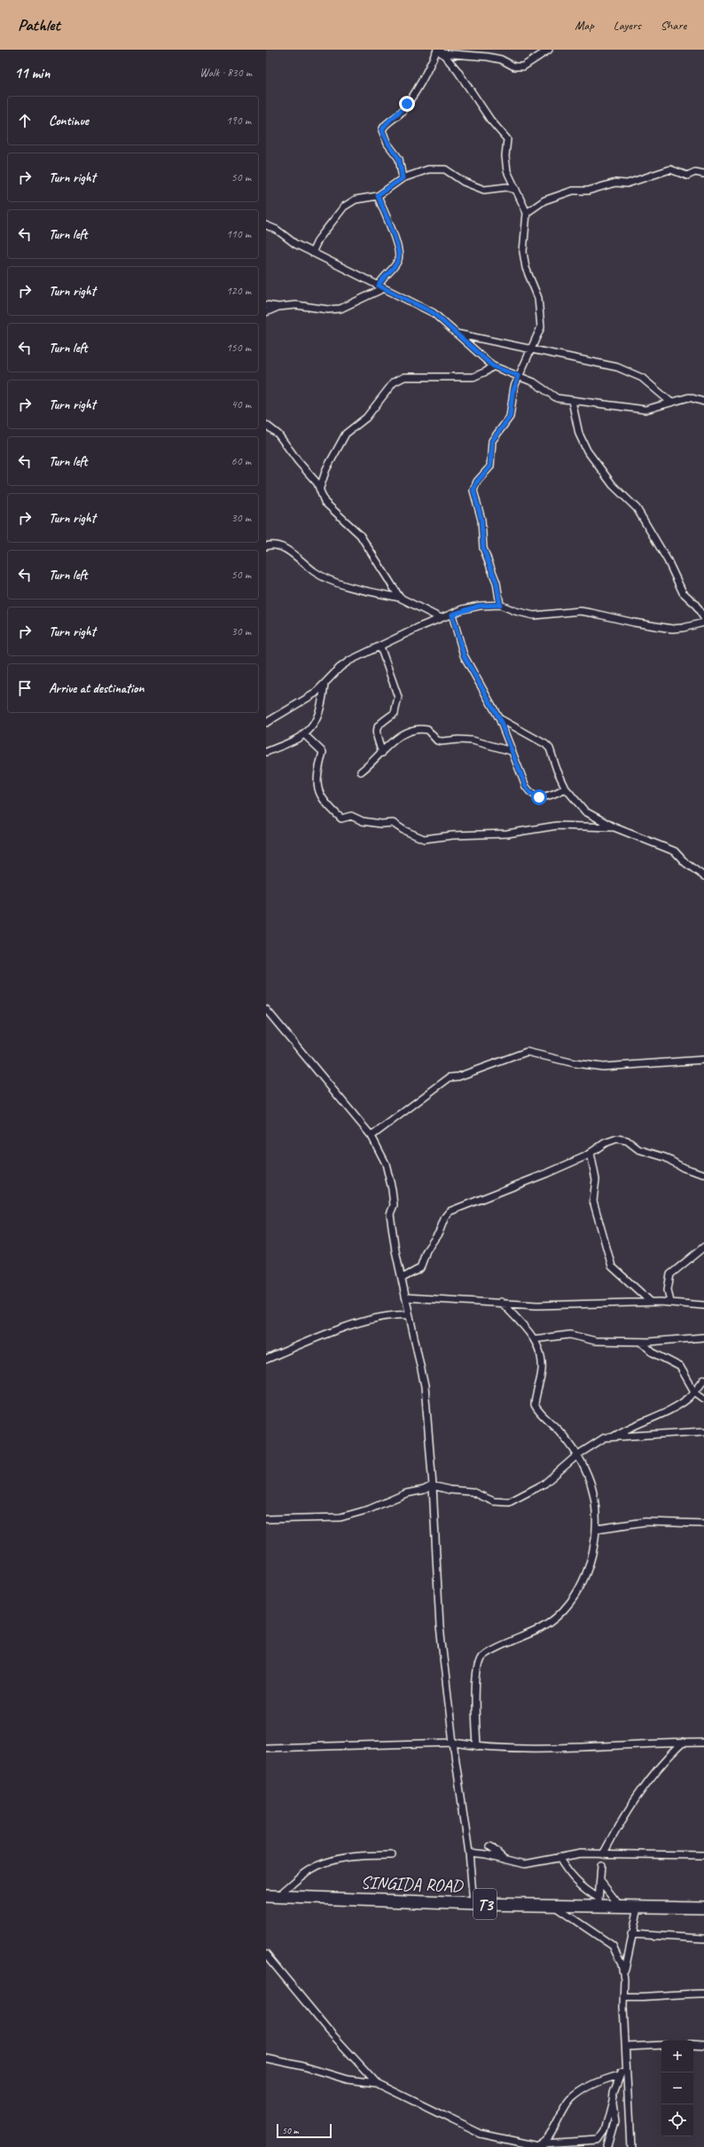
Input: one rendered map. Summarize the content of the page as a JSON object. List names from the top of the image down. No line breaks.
{"streets":{"highway":["SINGIDA ROAD","T3"]},"scale_bar":"50 m","page":{"header":"Pathlet","nav":["Map","Layers","Share"],"heading":["11 min","Walk · 830 m"],"list":[["Continue","190 m"],["Turn right","50 m"],["Turn left","110 m"],["Turn right","120 m"],["Turn left","150 m"],["Turn right","40 m"],["Turn left","60 m"],["Turn right","30 m"],["Turn left","50 m"],["Turn right","30 m"],"Arrive at destination"],"map_buttons":["+","−"],"scale":"50 m"}}
